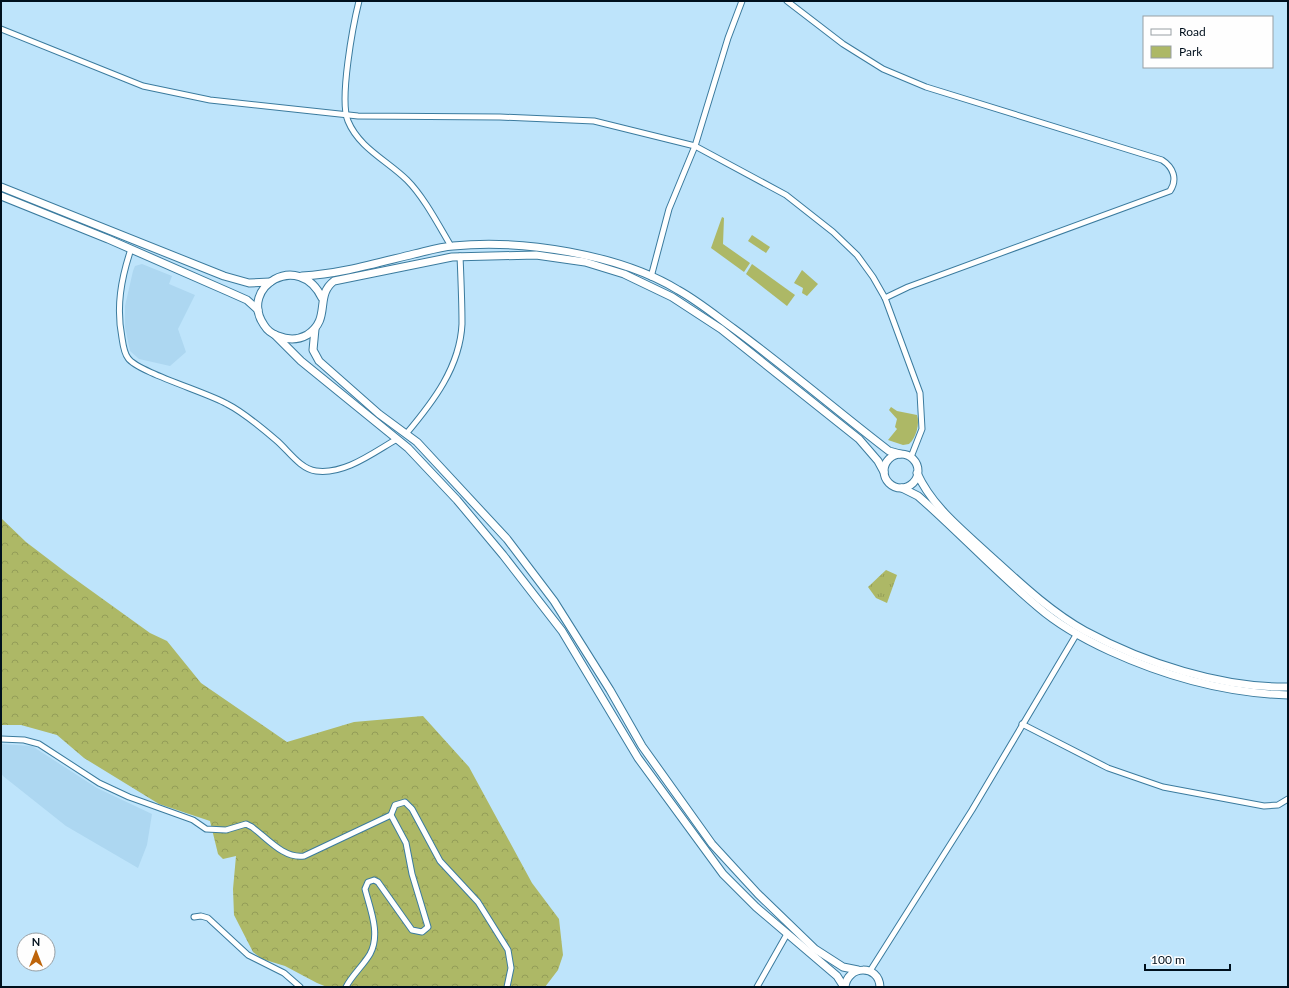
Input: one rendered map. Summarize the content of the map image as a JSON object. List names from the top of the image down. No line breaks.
{"legend":["Road","Park"],"scale_bar":"100 m","north":"top"}
